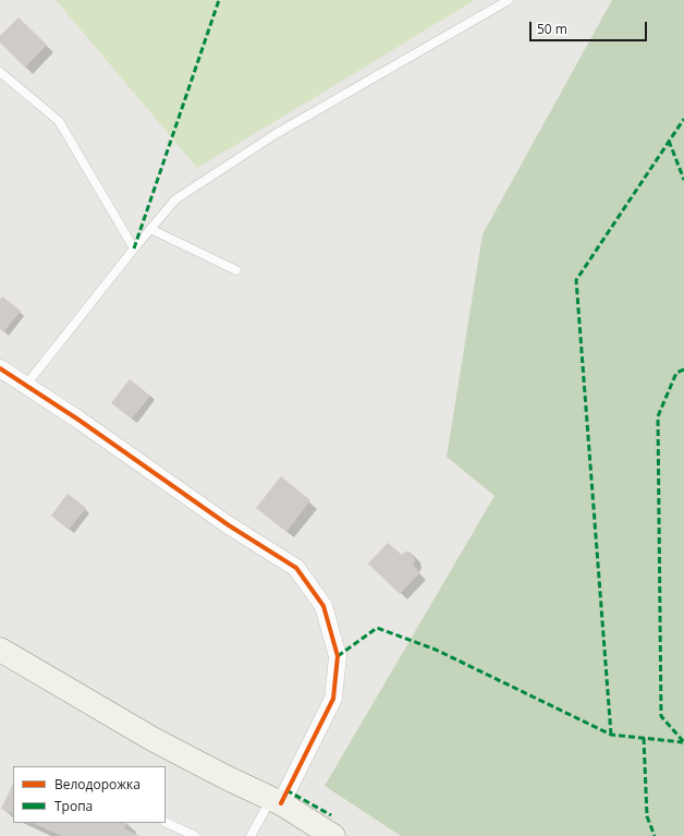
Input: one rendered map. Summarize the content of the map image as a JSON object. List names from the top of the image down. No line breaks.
{"legend":["Велодорожка","Тропа"],"scale_bar":"50 m"}
